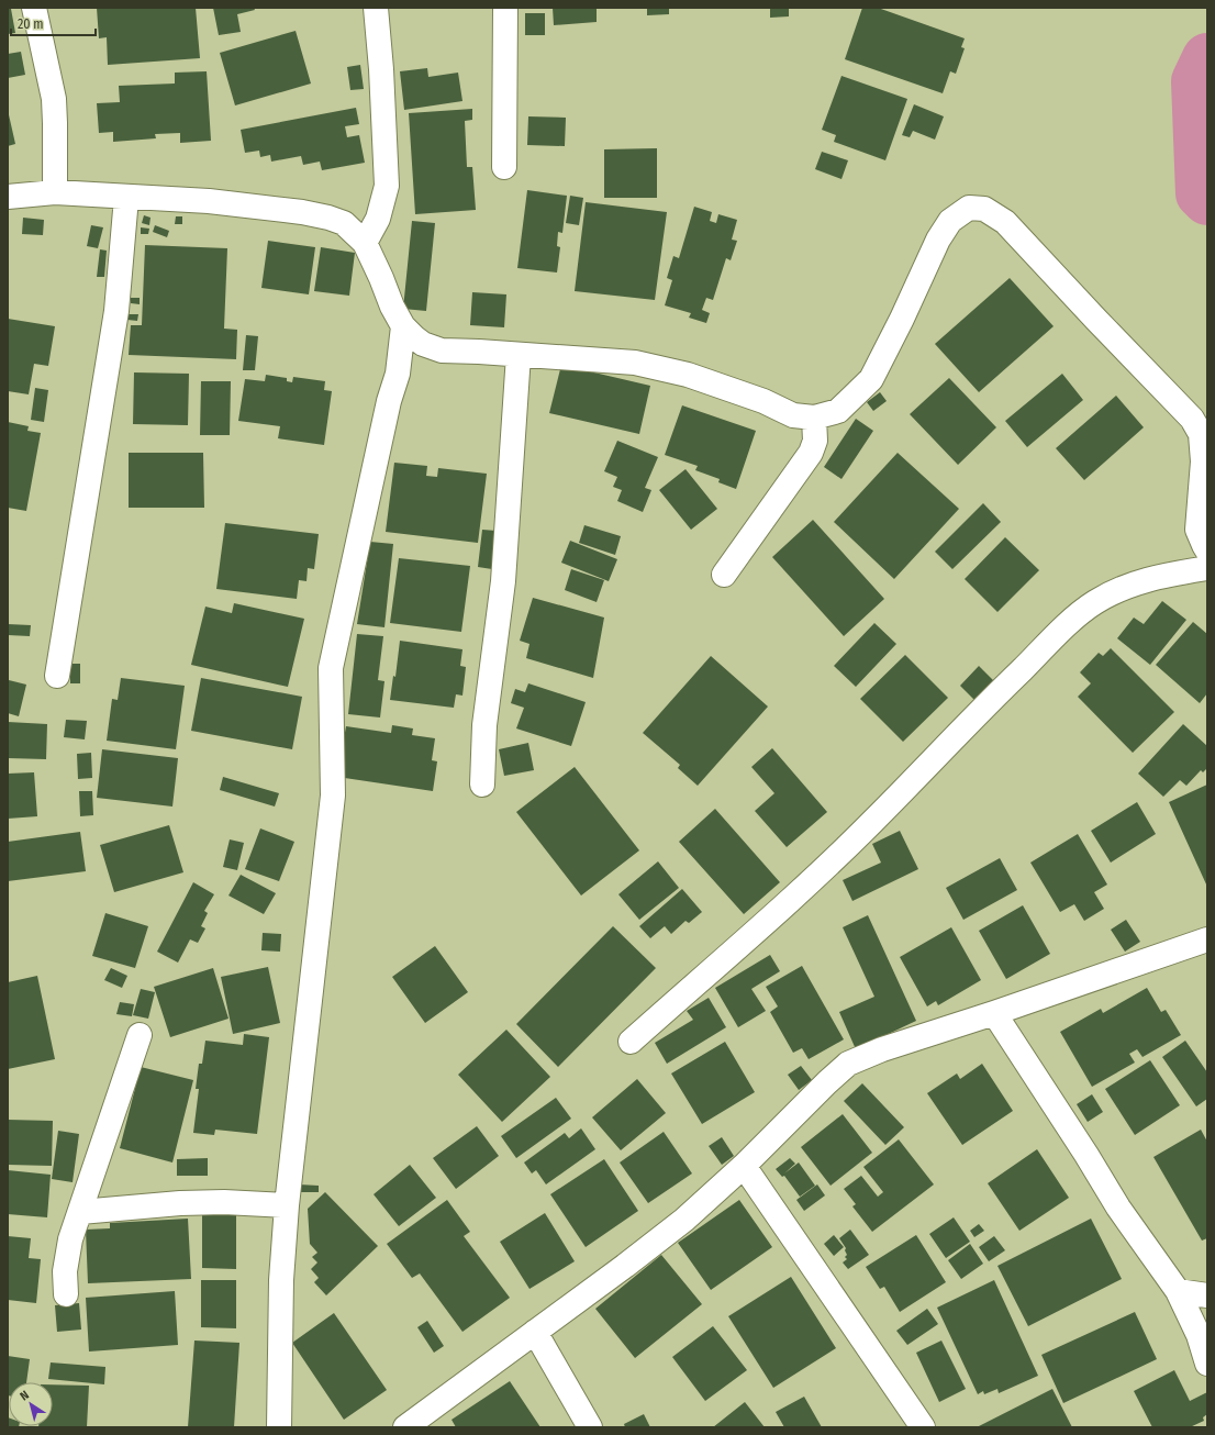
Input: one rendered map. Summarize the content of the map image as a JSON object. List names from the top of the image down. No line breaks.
{"scale_bar":"20 m","north":"top left"}
